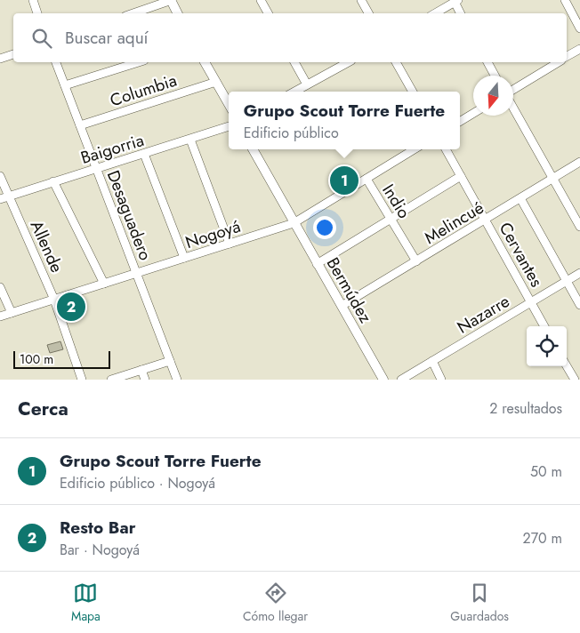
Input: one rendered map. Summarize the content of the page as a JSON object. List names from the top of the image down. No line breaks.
{"streets":{"street":["Columbia","Baigorria","Indio","Desaguadero","Melincué","Nogoyá","Allende","Cervantes","Bermúdez","Nazarre"]},"crossings":[["Columbia","Desaguadero"],["Baigorria","Desaguadero"],["Baigorria","Allende"],["Indio","Melincué"],["Indio","Nogoyá"],["Desaguadero","Nogoyá"],["Melincué","Cervantes"],["Melincué","Bermúdez"],["Nogoyá","Allende"],["Nogoyá","Bermúdez"],["Cervantes","Nazarre"]],"scale_bar":"100 m","north":"bottom","page":{"search":"Buscar aquí","popup":["Grupo Scout Torre Fuerte","Edificio público"],"pins":["1","2"],"scale":"100 m","heading":["Cerca","2 resultados"],"list":[{"mark":"1","name":"Grupo Scout Torre Fuerte","note":"Edificio público · Nogoyá","value":"50 m"},{"mark":"2","name":"Resto Bar","note":"Bar · Nogoyá","value":"270 m"}],"nav":["Mapa","Cómo llegar","Guardados"]}}
